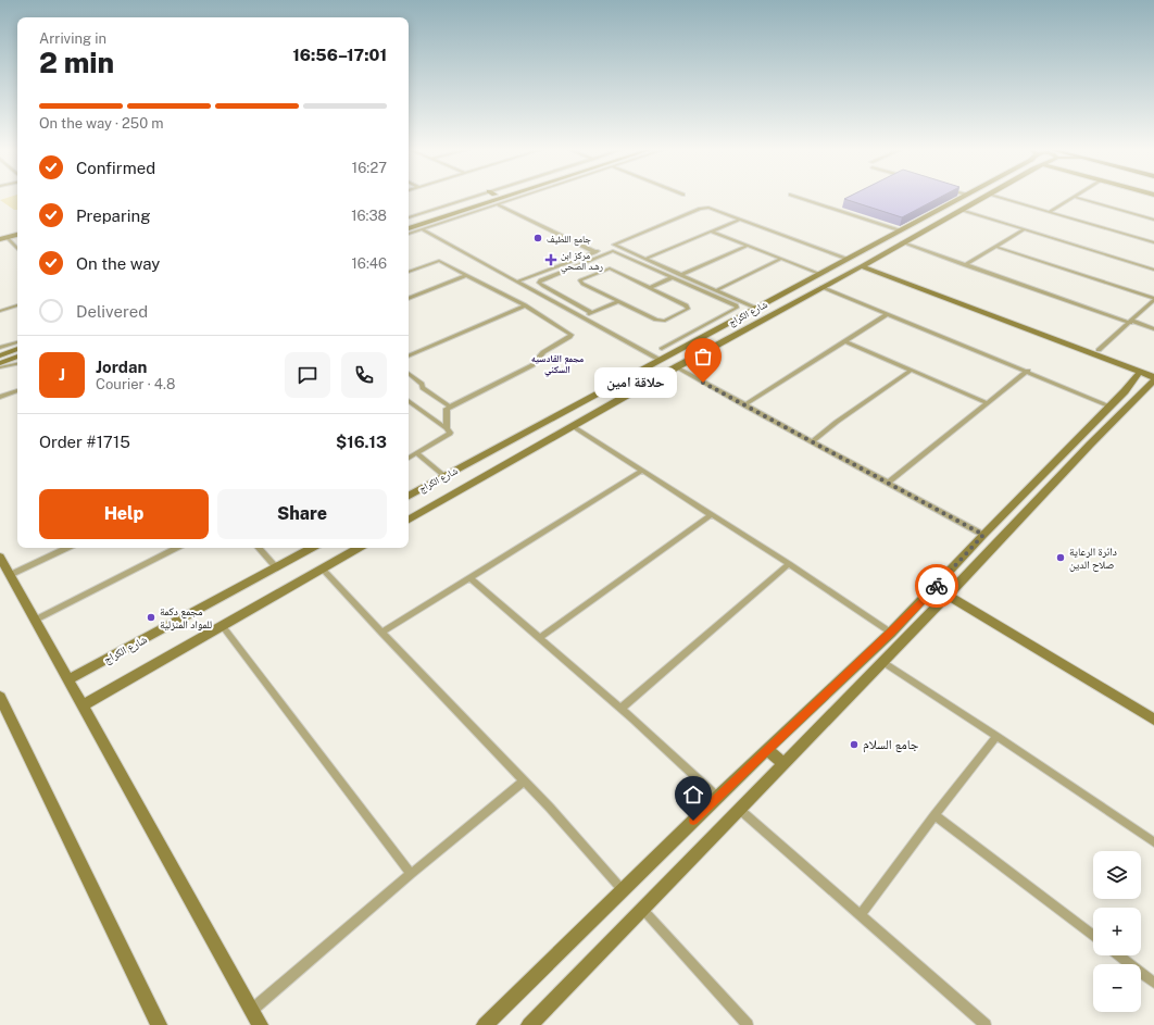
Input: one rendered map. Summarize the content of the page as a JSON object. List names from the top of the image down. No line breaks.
{"streets":{"street":["شارع الكراج"]},"districts":["مجمع القادسيه السكني"],"places":{"other":["جامع اللطیف","حلاقة امين","دائرة الرعاية صلاح الدين","مجمع دكمة للمواد المنزلية","جامع السلام"],"health":["مركز ابن رشد الصحي"]},"page":{"heading":["2 min","Arriving in","16:56–17:01"],"panel":["Jordan","Courier · 4.8","Order #1715","$16.13"],"bar":"On the way · 250 m","list":[["Confirmed","16:27"],["Preparing","16:38"],["On the way","16:46"],"Delivered"],"round":"J","bubble":"حلاقة امين","buttons":["Help","Share"],"map_buttons":["+","−"]}}
